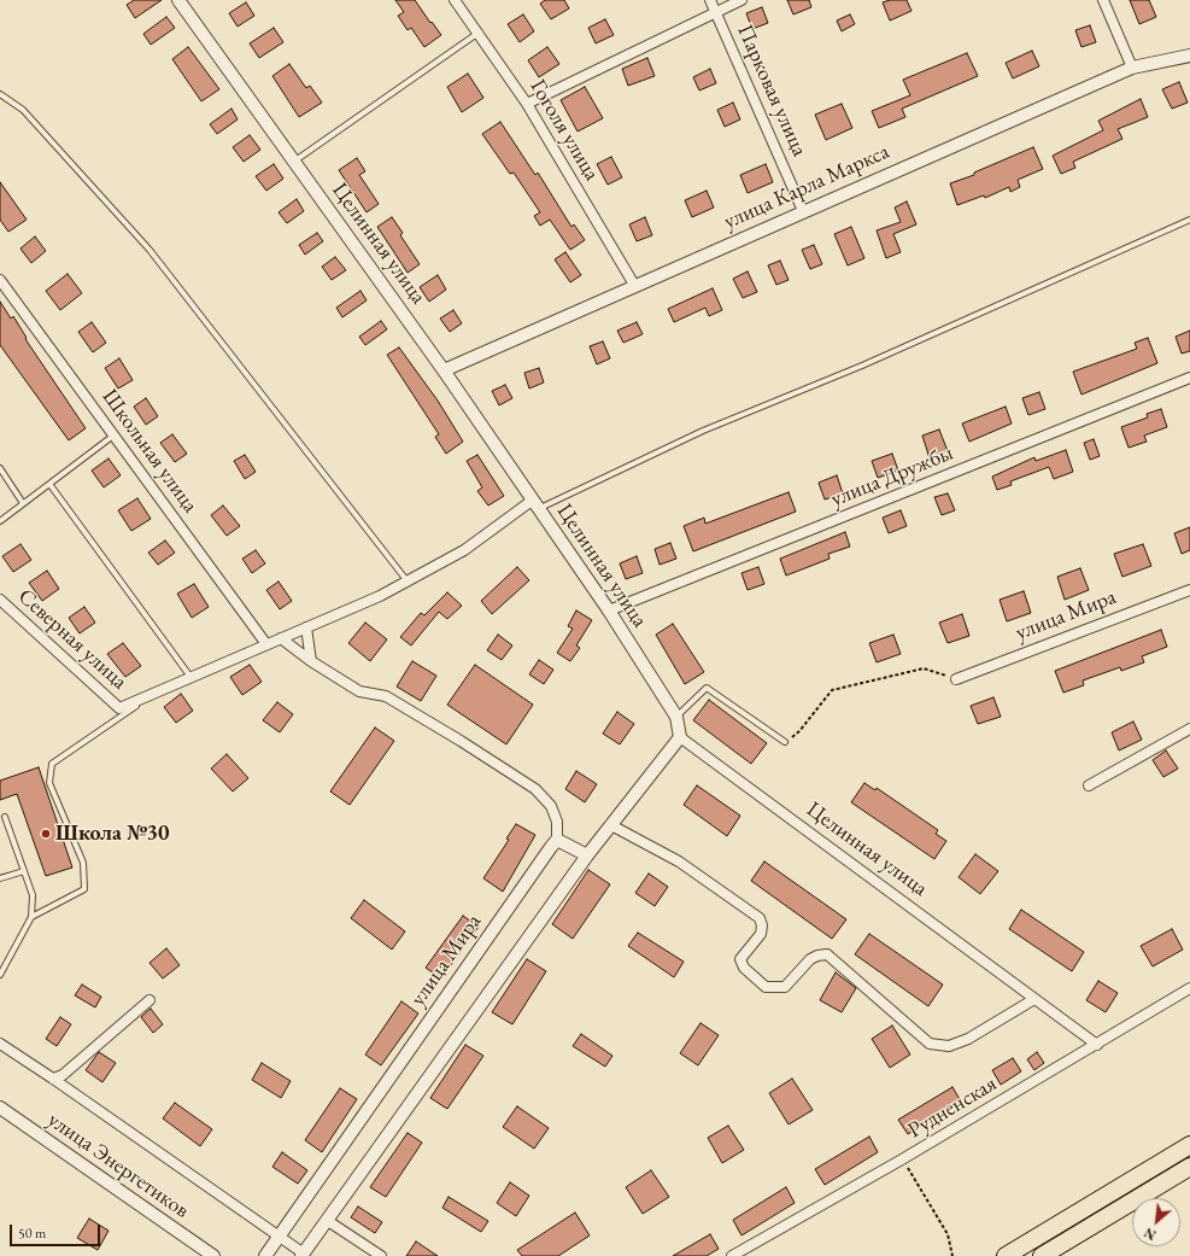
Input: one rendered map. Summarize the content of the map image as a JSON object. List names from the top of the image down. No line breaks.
{"streets":{"street":["Парковая улица","Гоголя улица","улица Карла Маркса","Целинная улица","Школьная улица","улица Дружбы","улица Мира","Северная улица","Рудненская","улица Энергетиков"]},"crossings":[["Парковая улица","Гоголя улица"],["Парковая улица","улица Карла Маркса"],["Гоголя улица","улица Карла Маркса"],["улица Карла Маркса","Целинная улица"],["Целинная улица","улица Дружбы"],["Целинная улица","Рудненская"]],"places":["Школа №30"],"scale_bar":"50 m","north":"bottom left"}
